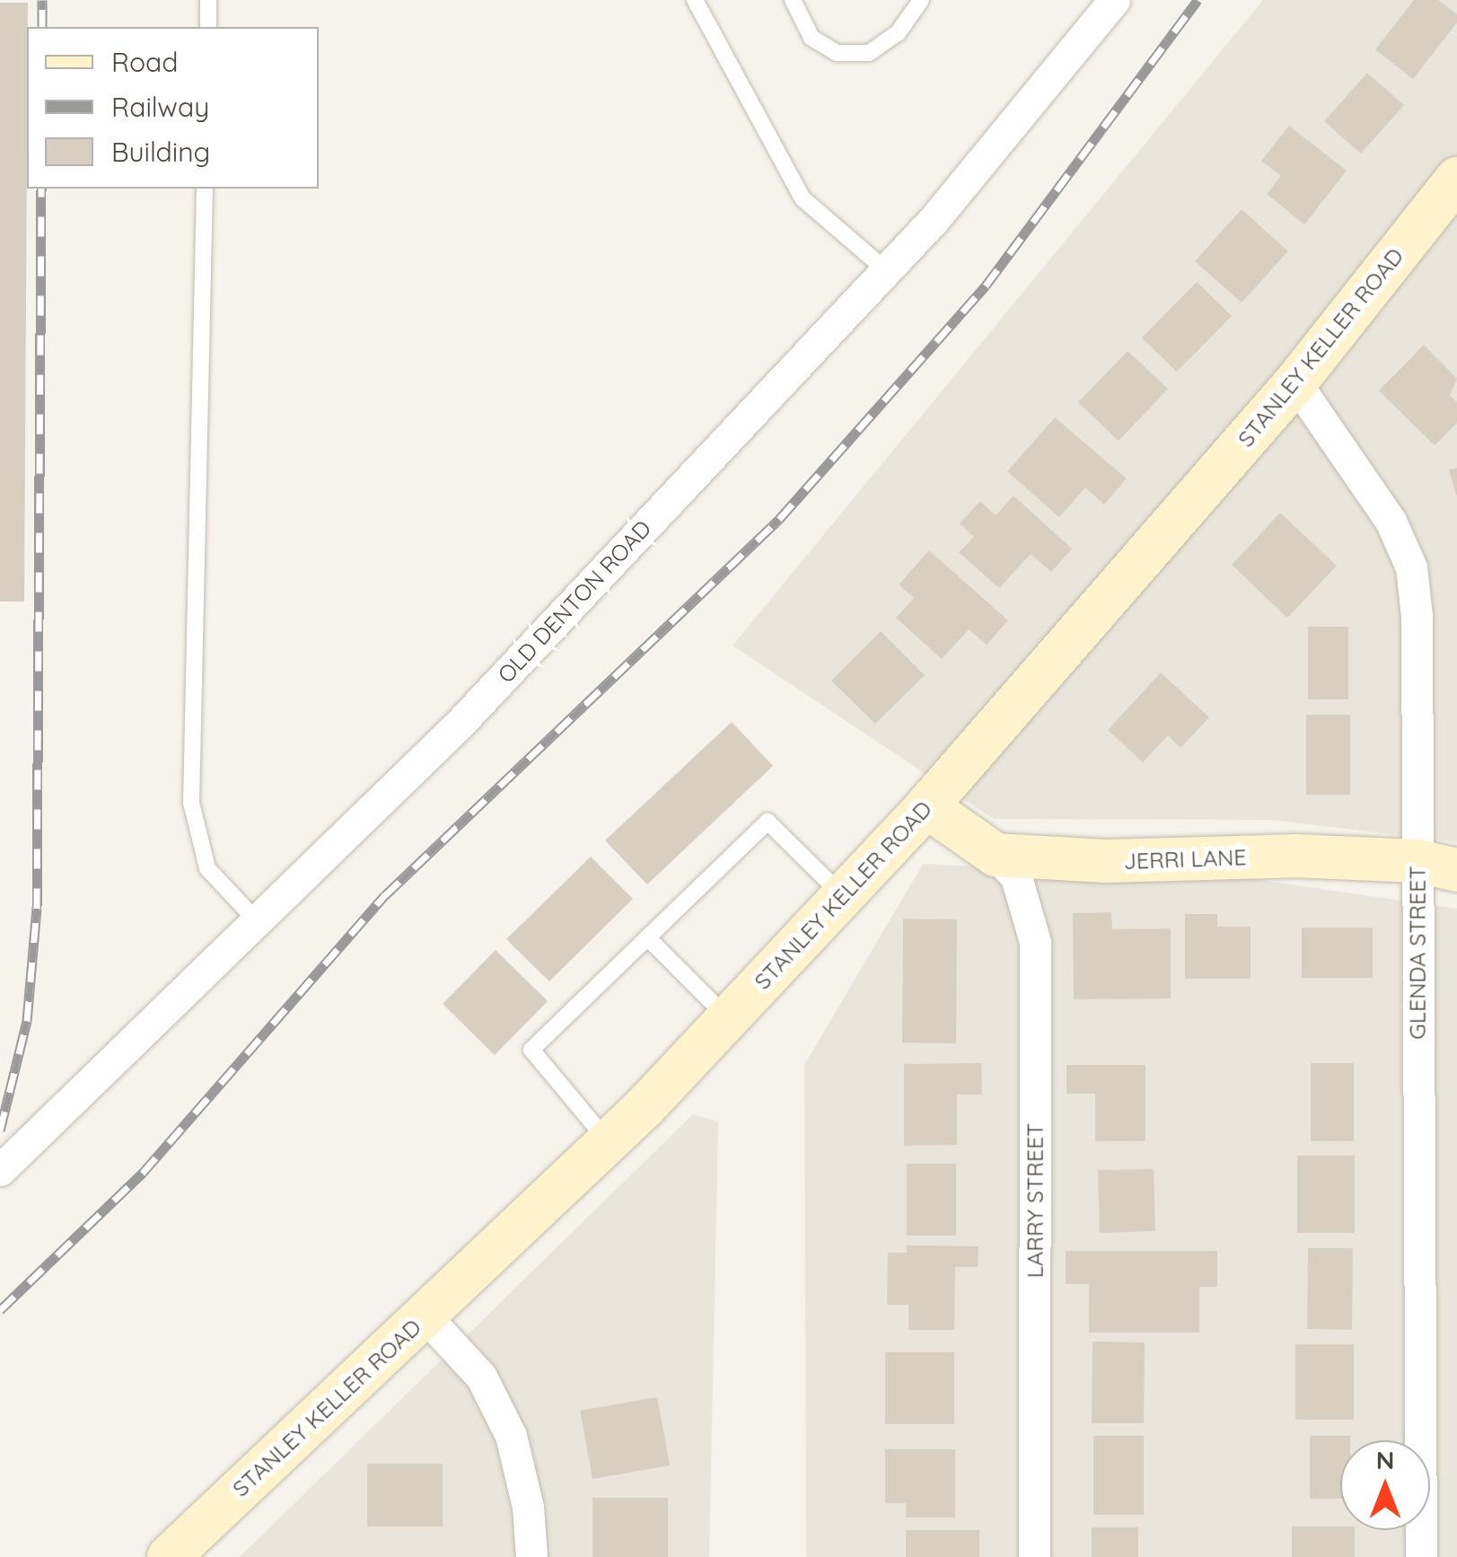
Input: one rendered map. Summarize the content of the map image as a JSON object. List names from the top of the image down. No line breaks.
{"streets":{"street":["STANLEY KELLER ROAD","OLD DENTON ROAD","JERRI LANE","GLENDA STREET","LARRY STREET"]},"crossings":[["STANLEY KELLER ROAD","GLENDA STREET"],["JERRI LANE","GLENDA STREET"],["JERRI LANE","LARRY STREET"]],"legend":["Road","Railway","Building"],"north":"top"}
